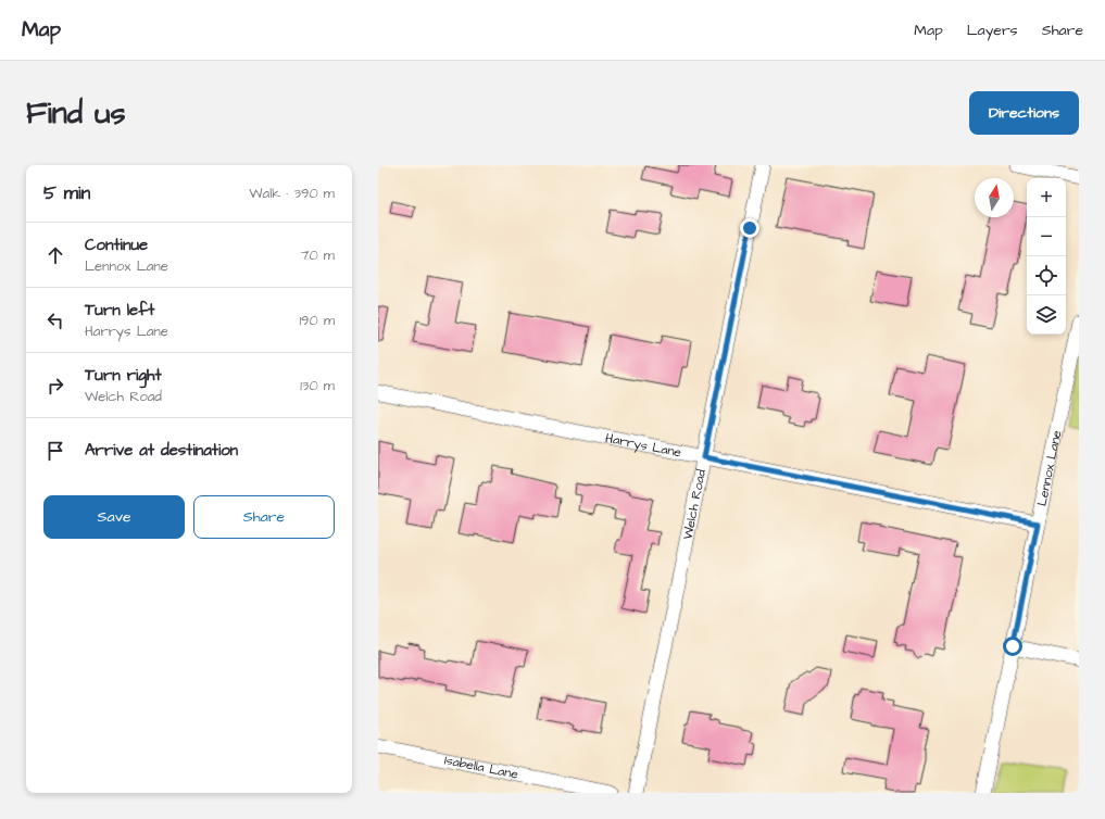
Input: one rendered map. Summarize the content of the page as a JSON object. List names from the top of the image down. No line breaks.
{"streets":{"street":["Harrys Lane","Lennox Lane","Welch Road","Isabella Lane"]},"crossings":[["Harrys Lane","Lennox Lane"],["Harrys Lane","Welch Road"]],"north":"top","page":{"header":"Map","nav":["Map","Layers","Share"],"buttons":["Directions",["Save","Share"]],"title":"Find us","heading":["5 min","Walk · 390 m"],"map_buttons":["+","−"],"list":[["Continue","Lennox Lane","70 m"],["Turn left","Harrys Lane","190 m"],["Turn right","Welch Road","130 m"],"Arrive at destination"]}}
